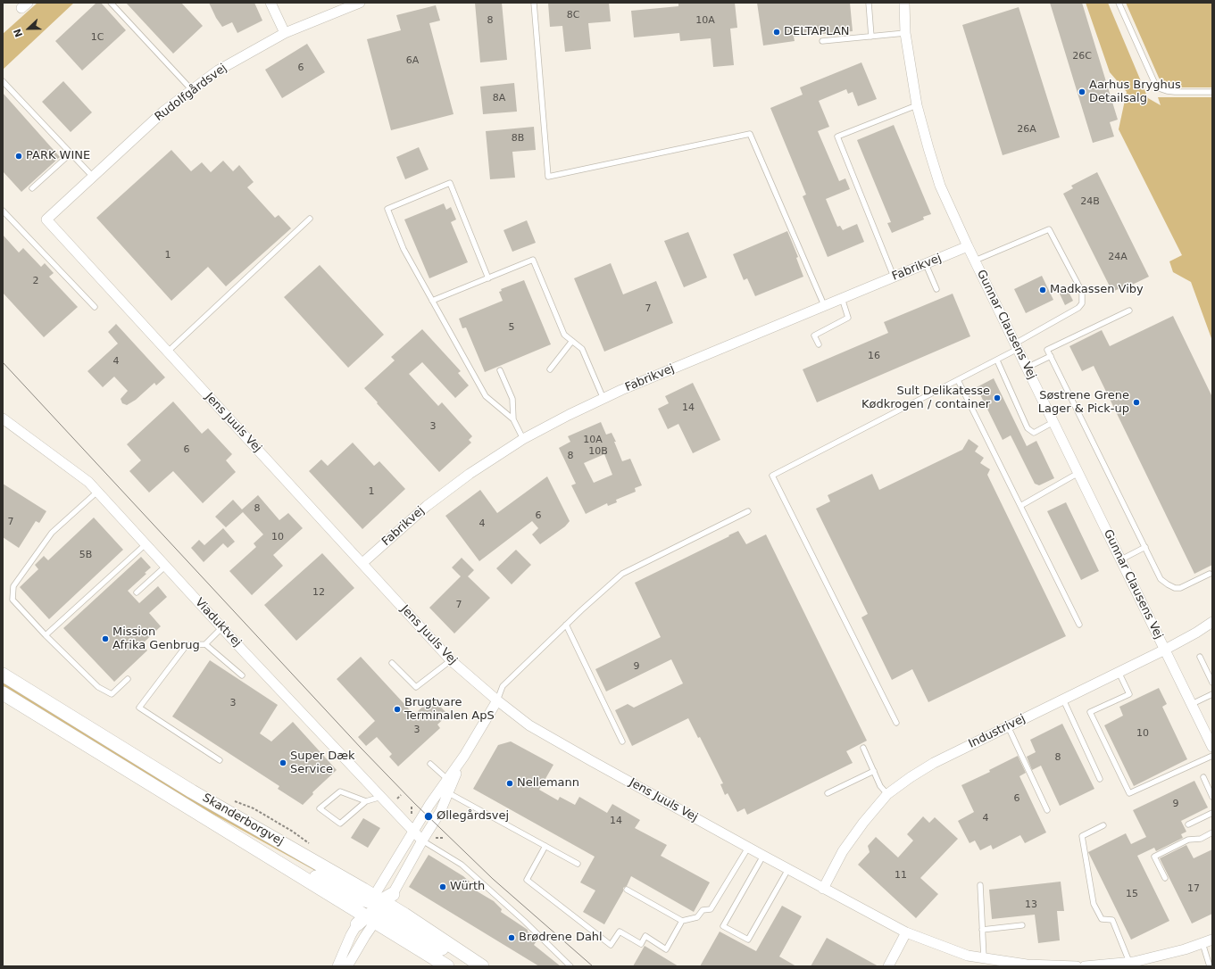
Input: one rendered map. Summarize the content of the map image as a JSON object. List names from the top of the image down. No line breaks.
{"streets":{"main road":["Skanderborgvej"],"street":["Rudolfgårdsvej","Fabrikvej","Gunnar Clausens Vej","Jens Juuls Vej","Viaduktvej","Industrivej"]},"crossings":[["Rudolfgårdsvej","Jens Juuls Vej"],["Fabrikvej","Gunnar Clausens Vej"],["Fabrikvej","Jens Juuls Vej"],["Gunnar Clausens Vej","Industrivej"],["Jens Juuls Vej","Industrivej"]],"places":["DELTAPLAN","Aarhus Bryghus Detailsalg","PARK WINE","Madkassen Viby","Sult Delikatesse Kødkrogen / container","Søstrene Grene Lager & Pick-up","Mission Afrika Genbrug","Brugtvare Terminalen ApS","Super Dæk Service","Nellemann","Øllegårdsvej","Würth","Brødrene Dahl"],"house_numbers":["8C","8","10A","1C","26C","6A","6","8A","26A","8B","24B","1","24A","2","7","5","16","4","14","3","10A","6","10B","8","1","8","6","7","4","10","5B","12","7","9","3","3","10","8","6","9","4","14","11","17","15","13"],"north":"left"}
